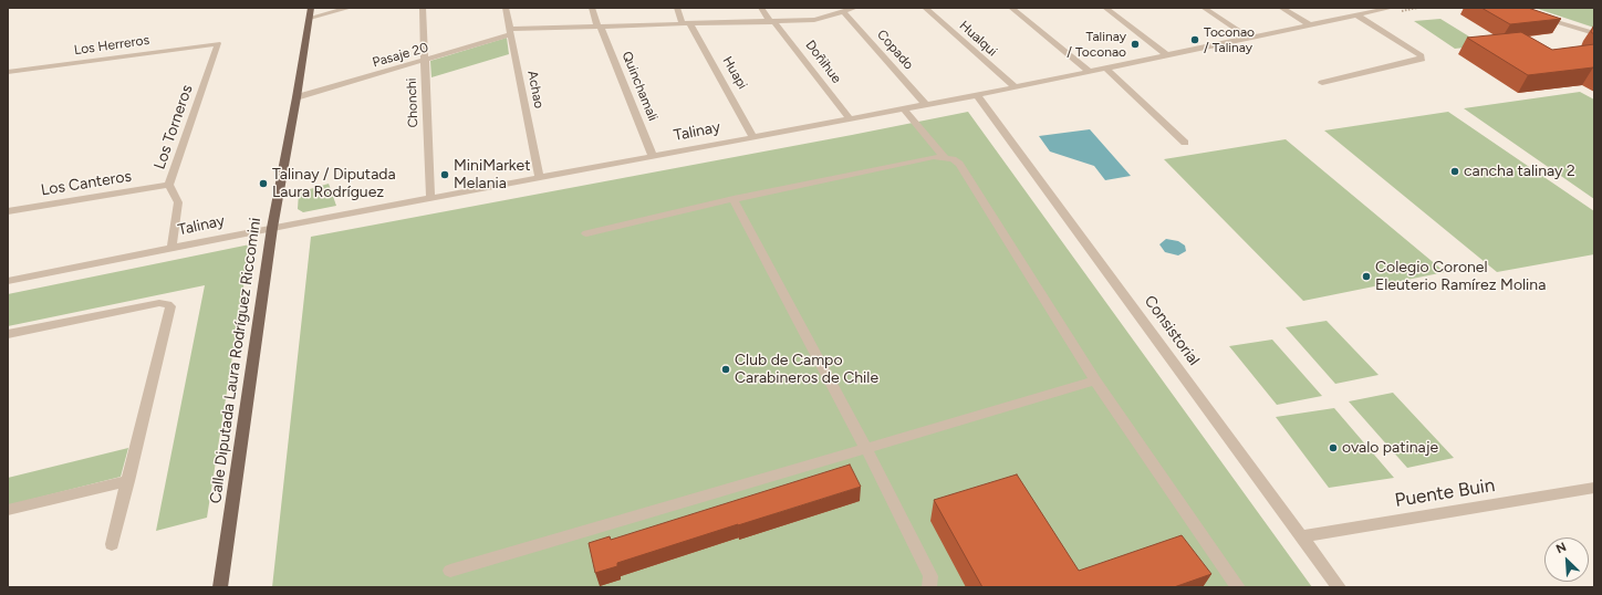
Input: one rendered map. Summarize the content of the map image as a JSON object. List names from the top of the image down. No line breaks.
{"streets":{"main road":["Calle Diputada Laura Rodríguez Riccomini"],"street":["Hualqui","Los Herreros","Copado","Pasaje 20","Doñihue","Huapi","Quinchamali","Achao","Chonchi","Los Torneros","Talinay","Los Canteros","Consistorial","Puente Buin"]},"crossings":[["Hualqui","Talinay"],["Los Herreros","Los Torneros"],["Copado","Pasaje 20"],["Copado","Talinay"],["Pasaje 20","Doñihue"],["Pasaje 20","Huapi"],["Pasaje 20","Quinchamali"],["Pasaje 20","Achao"],["Pasaje 20","Chonchi"],["Pasaje 20","Calle Diputada Laura Rodríguez Riccomini"],["Doñihue","Talinay"],["Huapi","Talinay"],["Quinchamali","Talinay"],["Achao","Talinay"],["Chonchi","Talinay"],["Los Torneros","Talinay"],["Los Torneros","Los Canteros"],["Talinay","Consistorial"],["Talinay","Calle Diputada Laura Rodríguez Riccomini"],["Consistorial","Puente Buin"]],"places":["Toconao / Talinay","Talinay / Toconao","cancha talinay 2","MiniMarket Melania","Talinay / Diputada Laura Rodríguez","Colegio Coronel Eleuterio Ramírez Molina","Club de Campo Carabineros de Chile","ovalo patinaje"],"north":"top left"}
